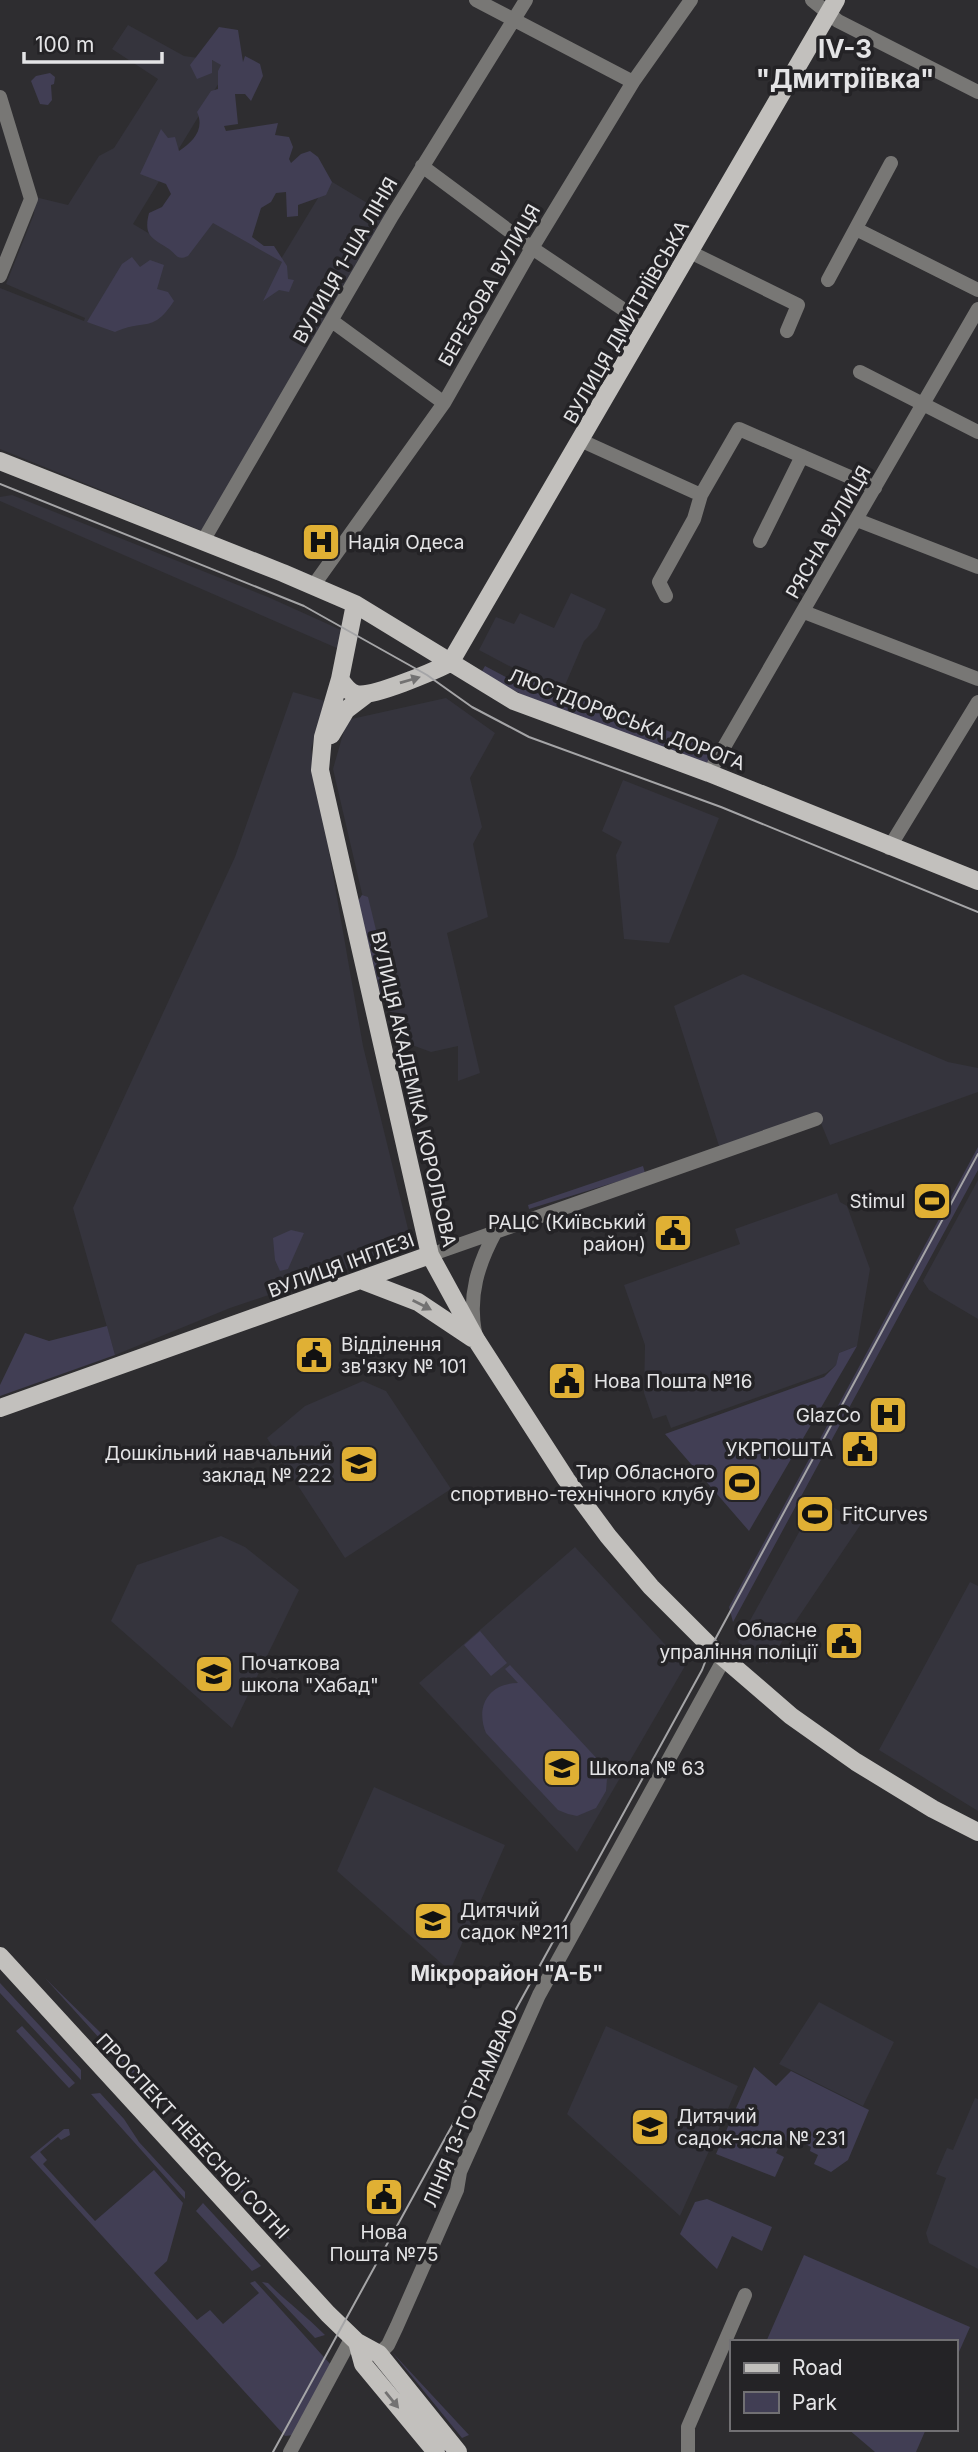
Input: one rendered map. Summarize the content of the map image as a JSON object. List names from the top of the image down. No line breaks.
{"streets":{"main road":["ВУЛИЦЯ ДМИТРІЇВСЬКА","ЛЮСТДОРФСЬКА ДОРОГА","ВУЛИЦЯ АКАДЕМІКА КОРОЛЬОВА","ВУЛИЦЯ ІНГЛЕЗІ","ПРОСПЕКТ НЕБЕСНОЇ СОТНІ"],"street":["ВУЛИЦЯ 1-ША ЛІНІЯ","БЕРЕЗОВА ВУЛИЦЯ","РЯСНА ВУЛИЦЯ","ЛІНІЯ 13-ГО ТРАМВАЮ"]},"crossings":[["ВУЛИЦЯ 1-ША ЛІНІЯ","ЛЮСТДОРФСЬКА ДОРОГА"],["БЕРЕЗОВА ВУЛИЦЯ","ЛЮСТДОРФСЬКА ДОРОГА"],["ВУЛИЦЯ ДМИТРІЇВСЬКА","ЛЮСТДОРФСЬКА ДОРОГА"],["РЯСНА ВУЛИЦЯ","ЛЮСТДОРФСЬКА ДОРОГА"],["ЛЮСТДОРФСЬКА ДОРОГА","ВУЛИЦЯ АКАДЕМІКА КОРОЛЬОВА"],["ВУЛИЦЯ АКАДЕМІКА КОРОЛЬОВА","ВУЛИЦЯ ІНГЛЕЗІ"],["ВУЛИЦЯ АКАДЕМІКА КОРОЛЬОВА","ЛІНІЯ 13-ГО ТРАМВАЮ"],["ЛІНІЯ 13-ГО ТРАМВАЮ","ПРОСПЕКТ НЕБЕСНОЇ СОТНІ"]],"districts":["IV-3 \"Дмитріївка\"","Мікрорайон \"А-Б\""],"places":{"hospital":["Надія Одеса","GlazCo"],"sports":["Stimul","Тир Обласного спортивно-технічного клубу","FitCurves"],"public building":["РАЦС (Київський район)","Відділення зв'язку № 101","Нова Пошта №16","УКРПОШТА","Обласне упраління поліції","Нова Пошта №75"],"school or university":["Дошкільний навчальний заклад № 222","Початкова школа \"Хабад\"","Школа № 63","Дитячий садок №211","Дитячий садок-ясла № 231"]},"legend":["Road","Park"],"scale_bar":"100 m"}
